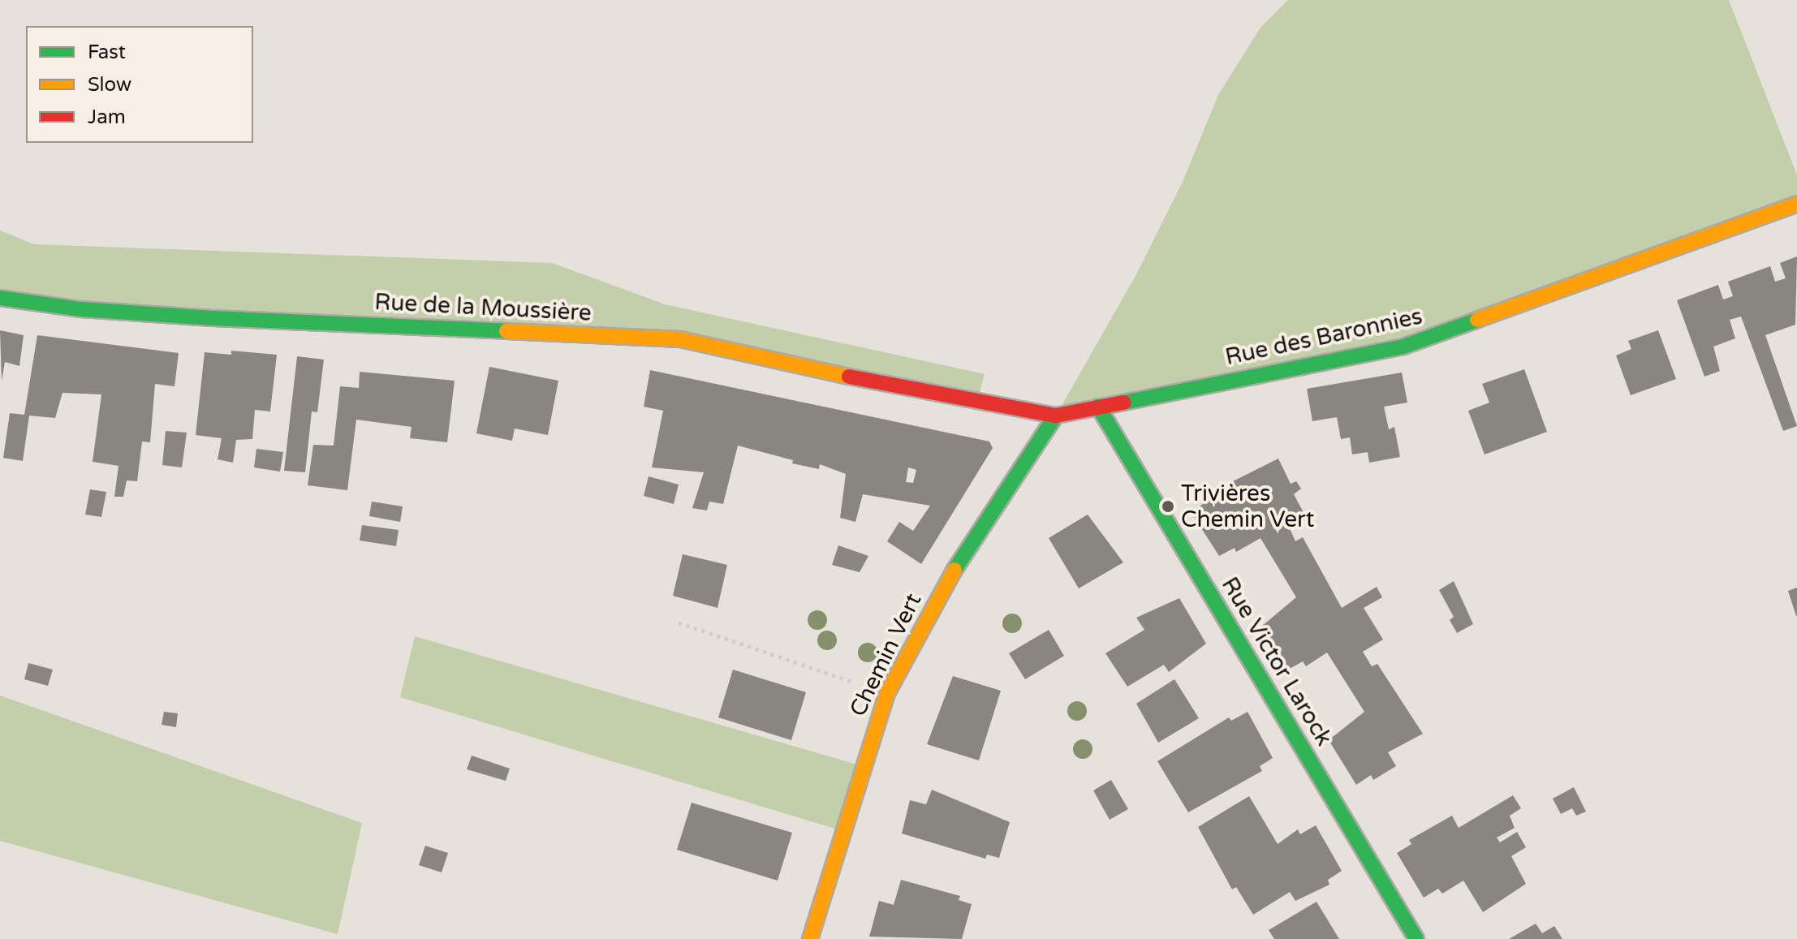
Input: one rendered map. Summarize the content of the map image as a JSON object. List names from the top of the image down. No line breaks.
{"streets":{"street":["Rue de la Moussière","Rue des Baronnies","Chemin Vert","Rue Victor Larock"]},"crossings":[["Rue de la Moussière","Rue des Baronnies"],["Rue des Baronnies","Chemin Vert"],["Rue des Baronnies","Rue Victor Larock"]],"places":["Trivières Chemin Vert"],"legend":["Fast","Slow","Jam"]}
